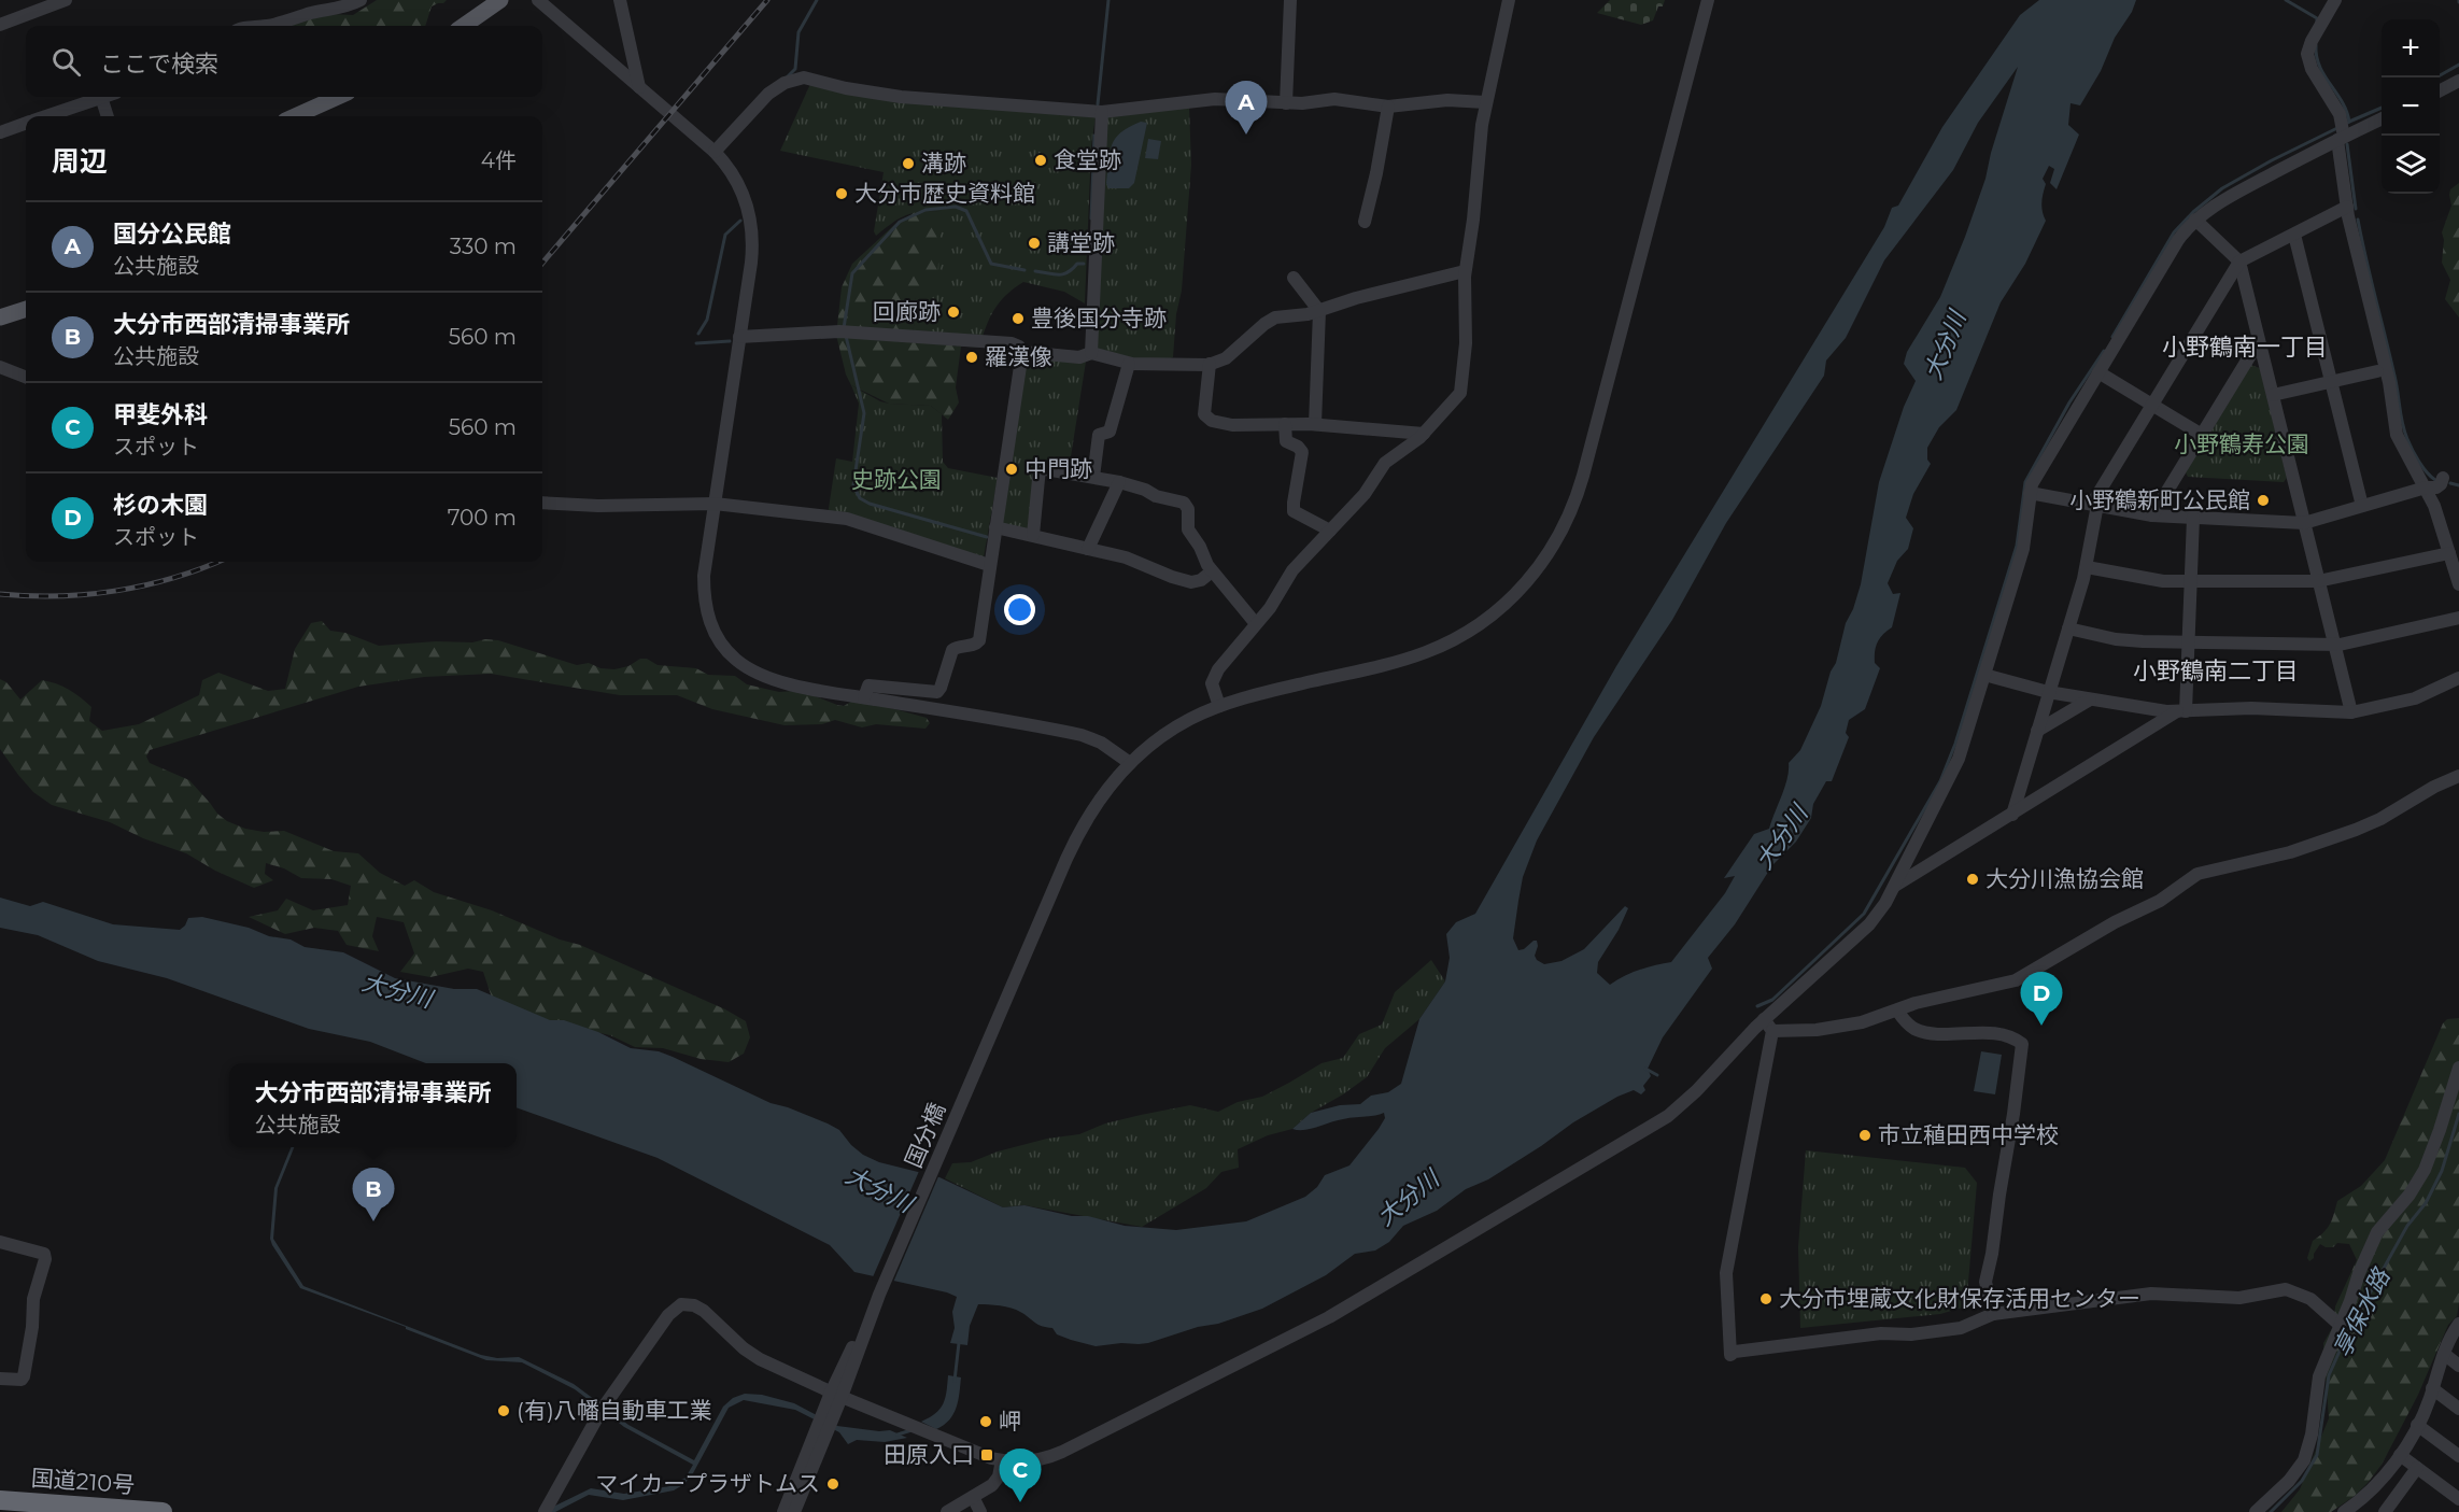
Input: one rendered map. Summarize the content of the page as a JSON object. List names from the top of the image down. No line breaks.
{"streets":{"highway":["国道210号"],"street":["国分橋"]},"districts":["小野鶴南一丁目","小野鶴南二丁目"],"water":["大分川","享保水路"],"parks":["小野鶴寿公園","史跡公園"],"places":{"other":["食堂跡","溝跡","大分市歴史資料館","講堂跡","回廊跡","豊後国分寺跡","羅漢像","中門跡","小野鶴新町公民館","大分川漁協会館","市立稙田西中学校","大分市埋蔵文化財保存活用センター","(有)八幡自動車工業","岬","マイカープラザトムス"],"transit":["田原入口"]},"page":{"map_buttons":["+","−"],"search":"ここで検索","pins":["A","D","B","C"],"heading":["周辺","4件"],"list":[{"mark":"A","name":"国分公民館","note":"公共施設","value":"330 m"},{"mark":"B","name":"大分市西部清掃事業所","note":"公共施設","value":"560 m"},{"mark":"C","name":"甲斐外科","note":"スポット","value":"560 m"},{"mark":"D","name":"杉の木園","note":"スポット","value":"700 m"}],"popup":["大分市西部清掃事業所","公共施設"]}}
